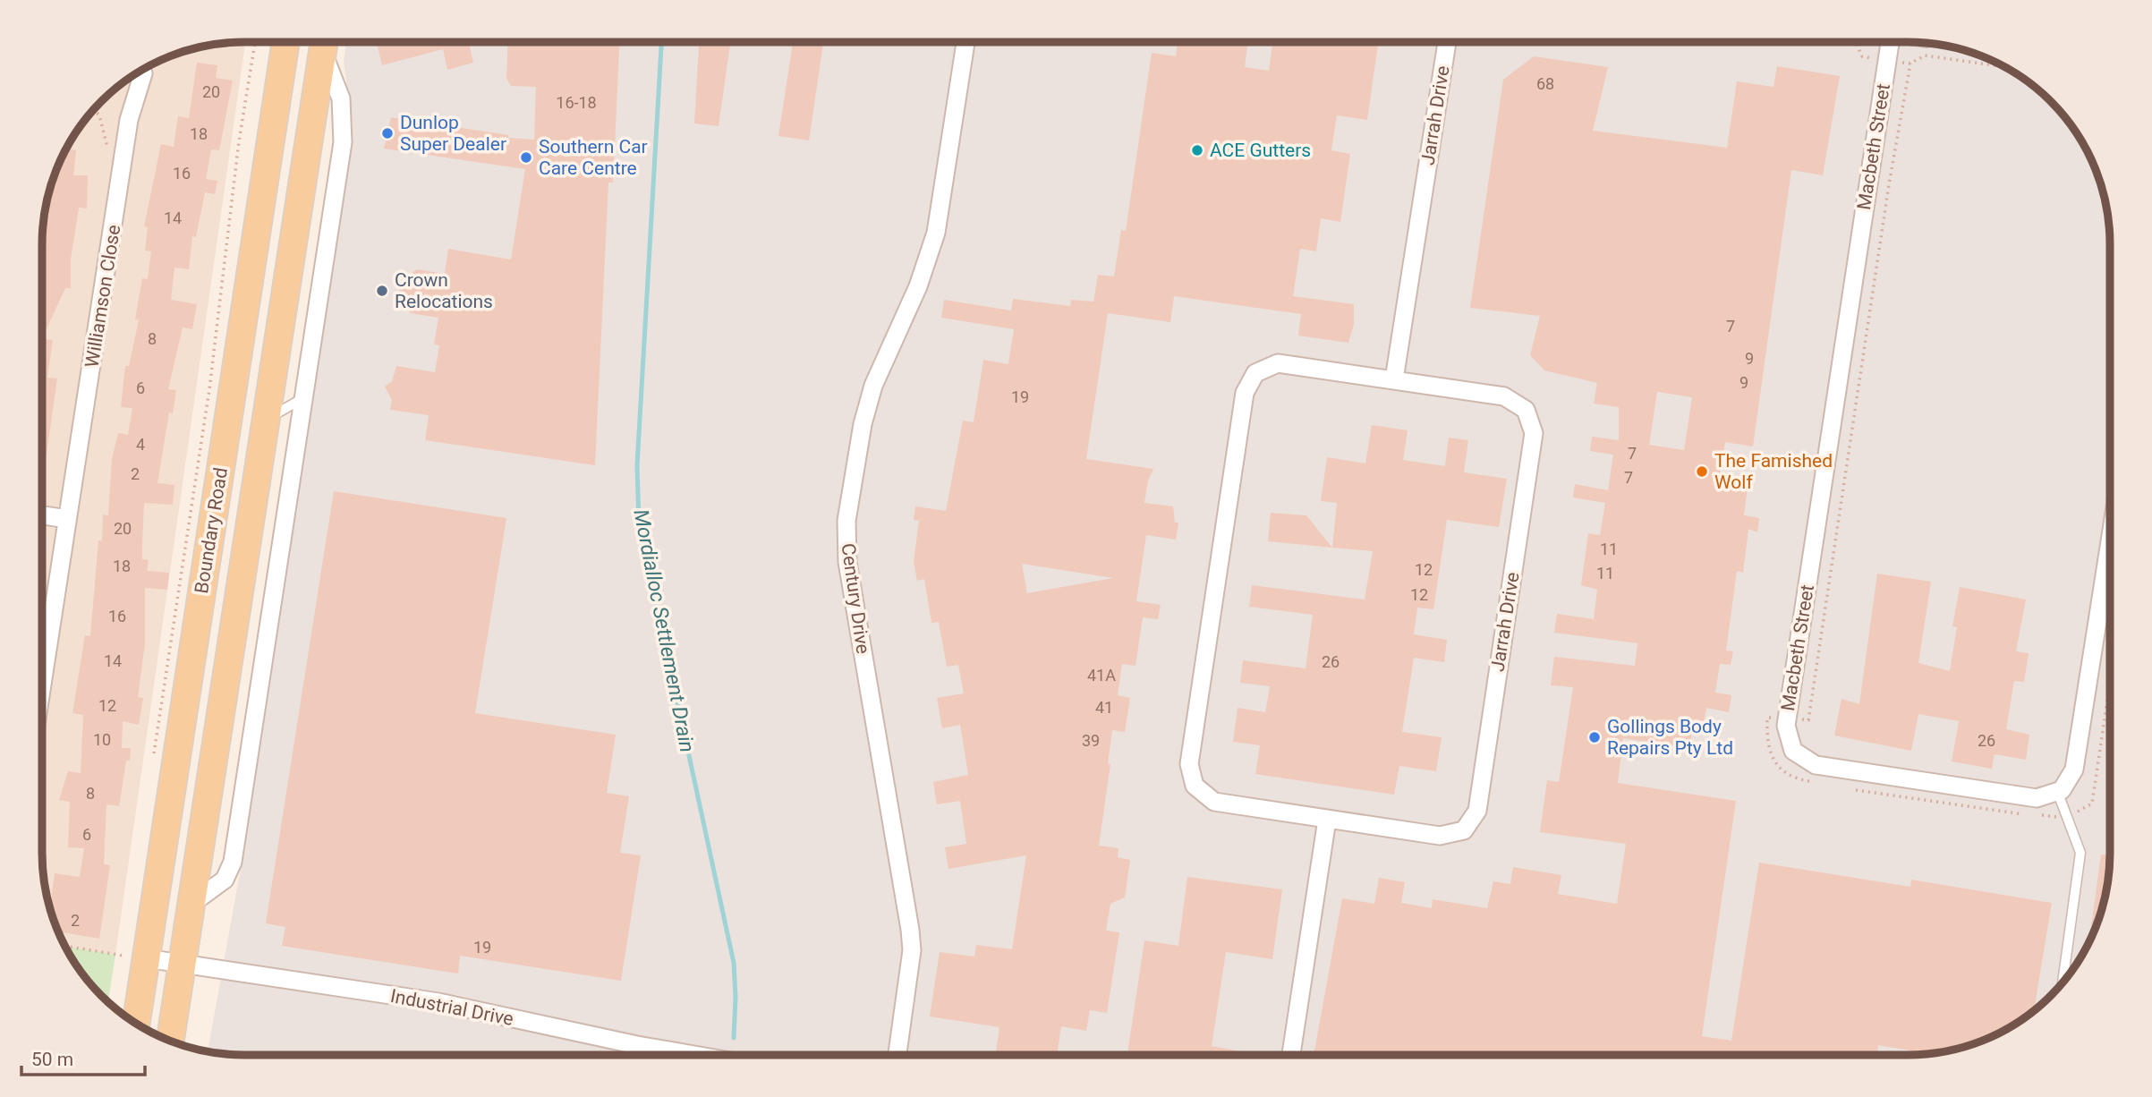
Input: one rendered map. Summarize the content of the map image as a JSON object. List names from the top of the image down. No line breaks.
{"streets":{"main road":["Boundary Road"],"street":["Jarrah Drive","Macbeth Street","Williamson Close","Century Drive","Industrial Drive"]},"crossings":[["Boundary Road","Industrial Drive"]],"water":["Mordialloc Settlement Drain"],"places":["Dunlop Super Dealer","ACE Gutters","Southern Car Care Centre","Crown Relocations","The Famished Wolf","Gollings Body Repairs Pty Ltd"],"house_numbers":["68","20","16-18","18","16","14","7","8","9","9","6","19","4","7","2","7","20","11","18","12","11","12","16","14","26","41A","12","41","10","39","26","8","6","2","19"],"scale_bar":"50 m"}
